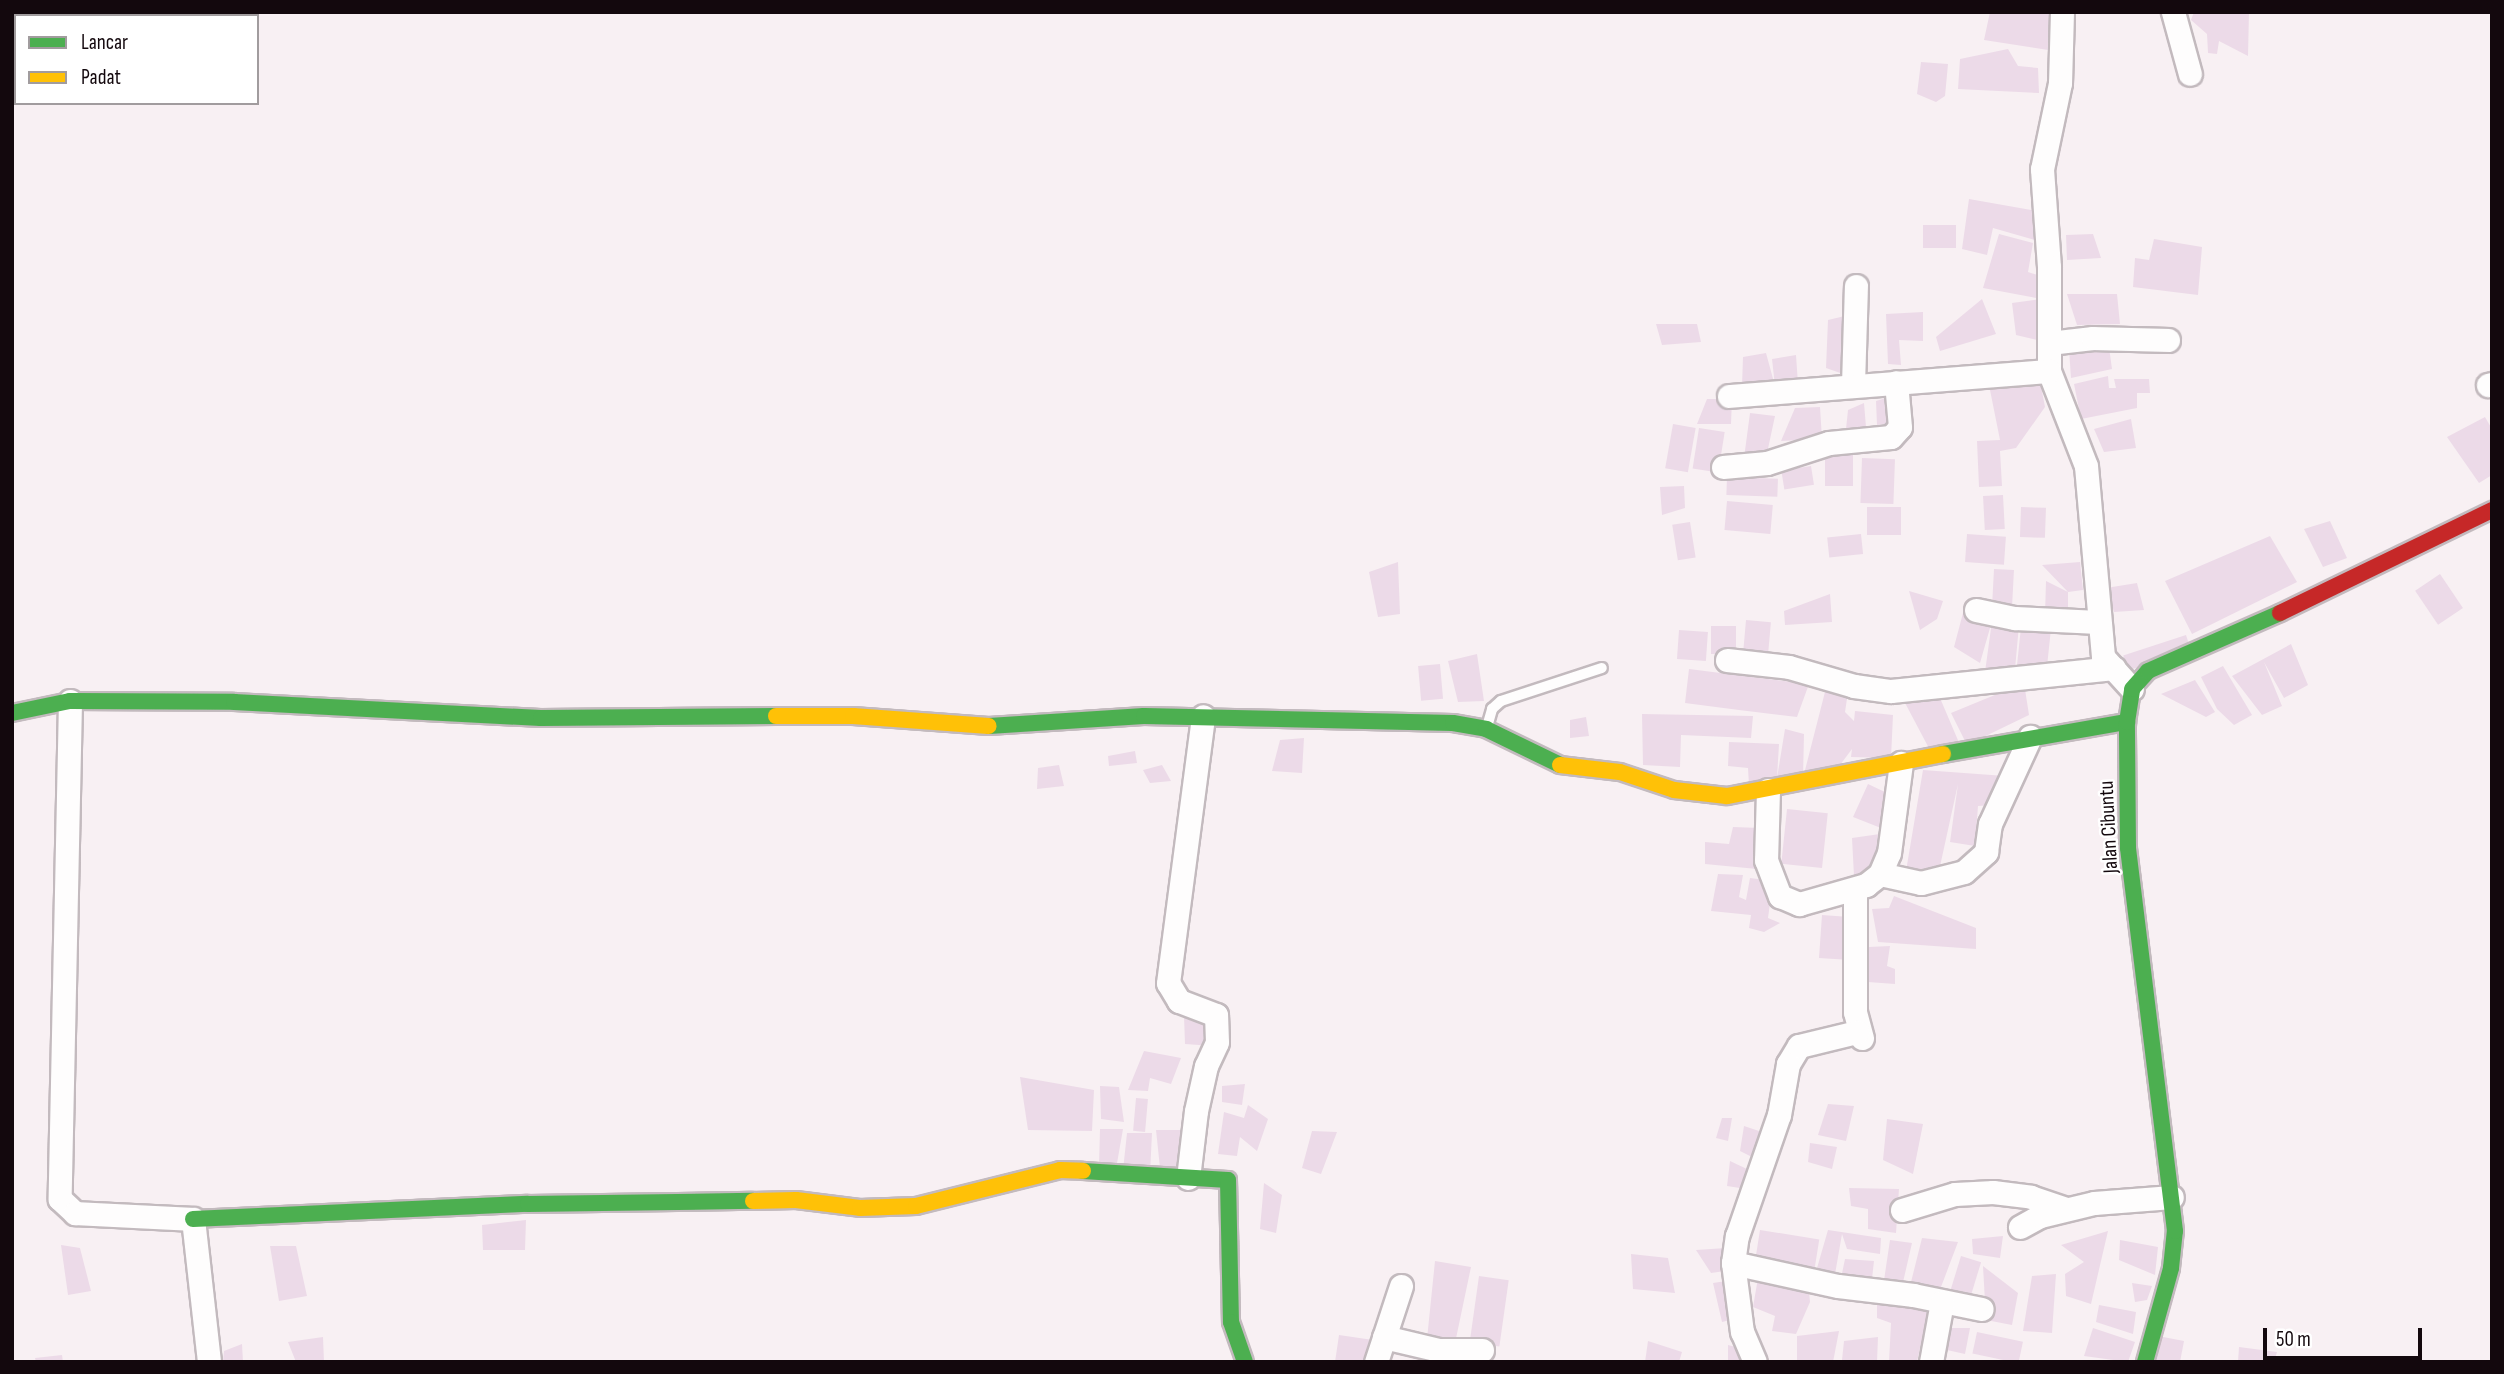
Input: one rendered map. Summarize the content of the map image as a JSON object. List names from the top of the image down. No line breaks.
{"streets":{"street":["Jalan Cibuntu"]},"legend":["Lancar","Padat"],"scale_bar":"50 m"}
